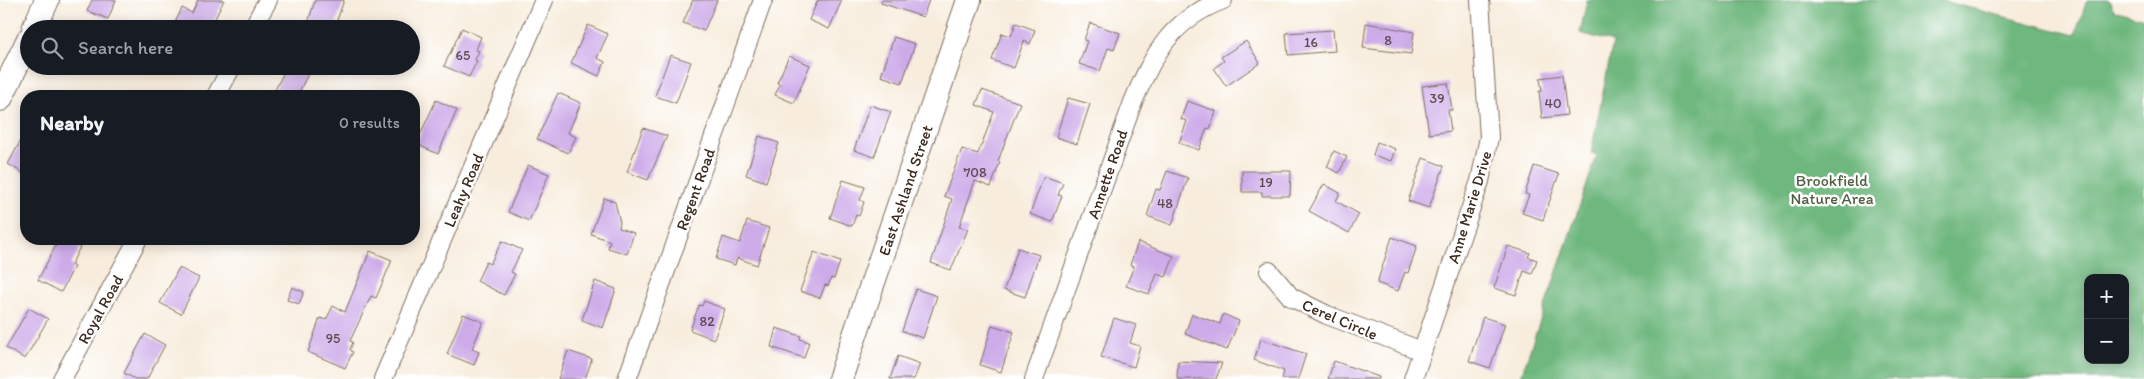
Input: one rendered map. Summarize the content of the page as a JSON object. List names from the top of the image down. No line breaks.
{"streets":{"main road":["East Ashland Street"],"street":["Annette Road","Regent Road","Leahy Road","Anne Marie Drive","Royal Road","Cerel Circle"]},"crossings":[["Anne Marie Drive","Cerel Circle"]],"parks":["Brookfield Nature Area"],"house_numbers":["8","16","65","39","40","708","19","48","82","95"],"page":{"search":"Search here","heading":["Nearby","0 results"],"map_buttons":["+","−"]}}
